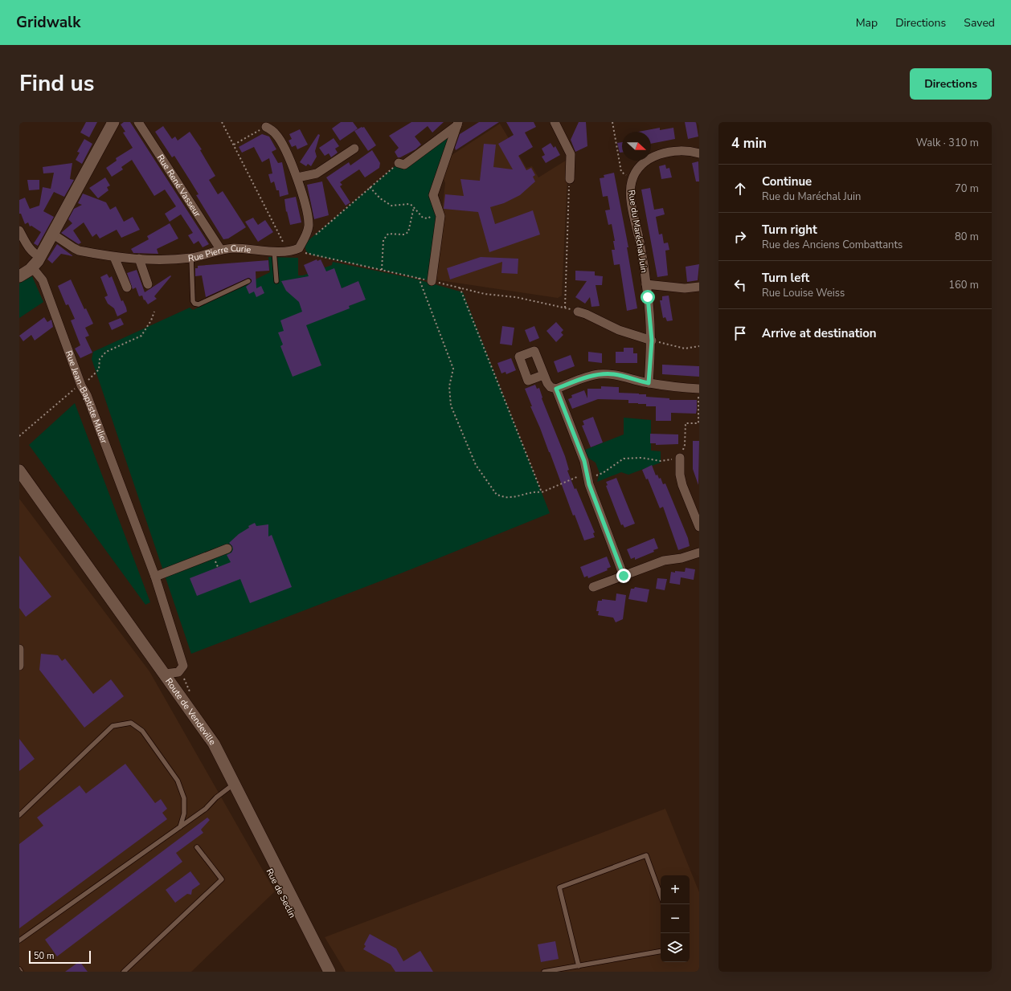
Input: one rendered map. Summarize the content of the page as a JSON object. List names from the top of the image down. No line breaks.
{"streets":{"main road":["Route de Vendeville","Rue de Seclin"],"street":["Rue René Vasseur","Rue du Maréchal Juin","Rue Pierre Curie","Rue Jean-Baptiste Mulier"]},"crossings":[["Rue René Vasseur","Rue Pierre Curie"],["Rue Jean-Baptiste Mulier","Route de Vendeville"],["Route de Vendeville","Rue de Seclin"]],"scale_bar":"50 m","north":"right","page":{"header":"Gridwalk","nav":["Map","Directions","Saved"],"title":"Find us","buttons":"Directions","heading":["4 min","Walk · 310 m"],"list":[["Continue","Rue du Maréchal Juin","70 m"],["Turn right","Rue des Anciens Combattants","80 m"],["Turn left","Rue Louise Weiss","160 m"],"Arrive at destination"],"map_buttons":["+","−"],"scale":"50 m"}}
